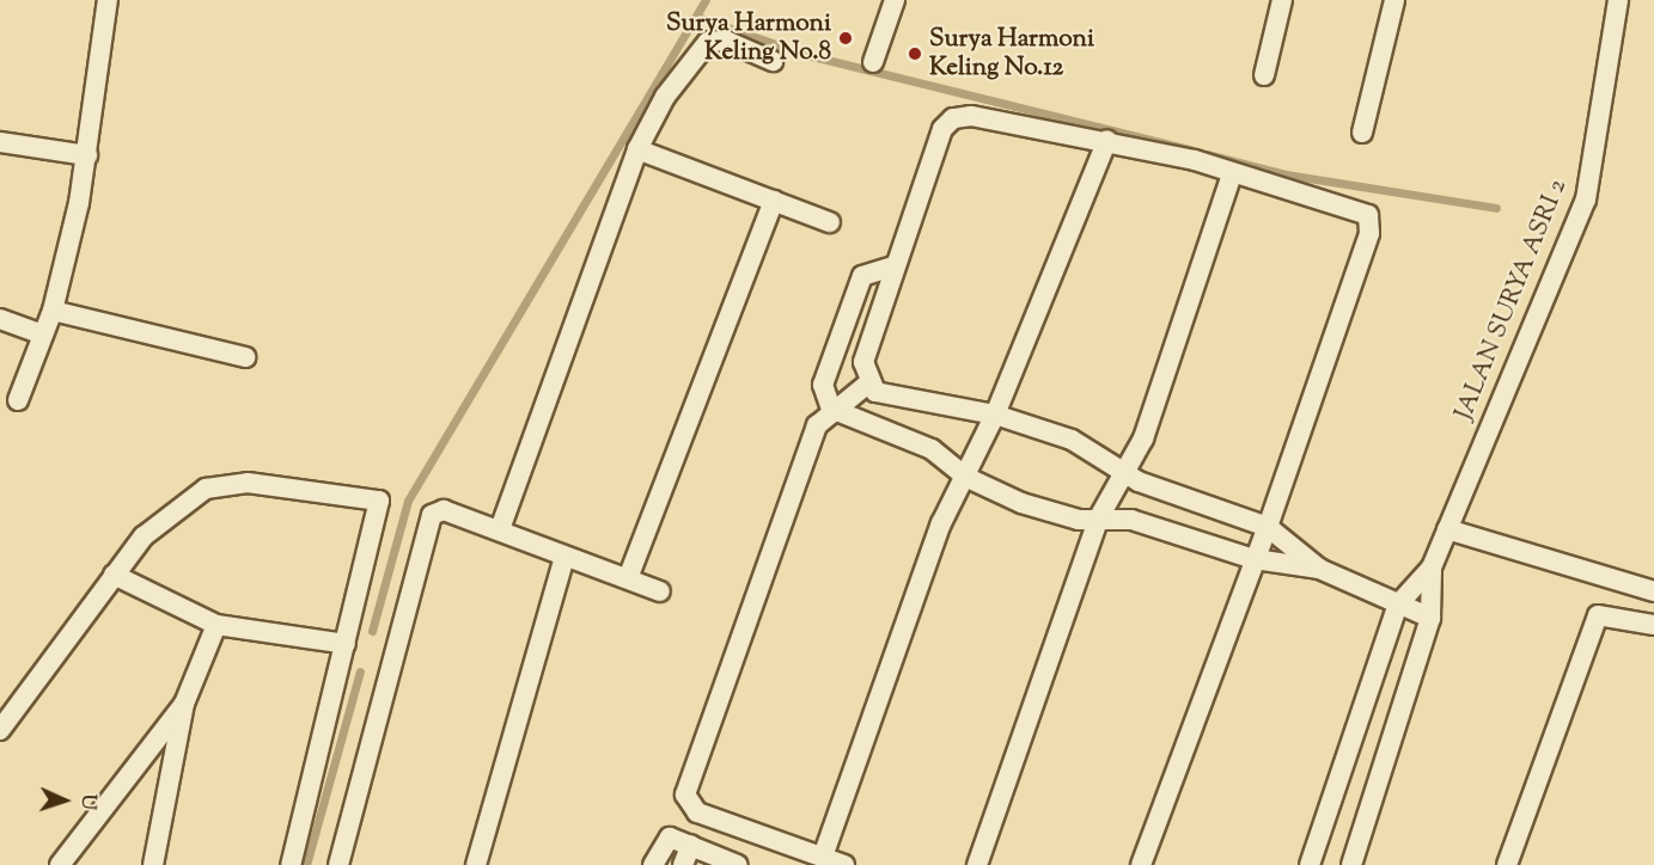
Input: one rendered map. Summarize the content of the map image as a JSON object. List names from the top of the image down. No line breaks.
{"streets":{"street":["JALAN SURYA ASRI 2"]},"places":["Surya Harmoni Keling No.8","Surya Harmoni Keling No.12"],"north":"right"}
